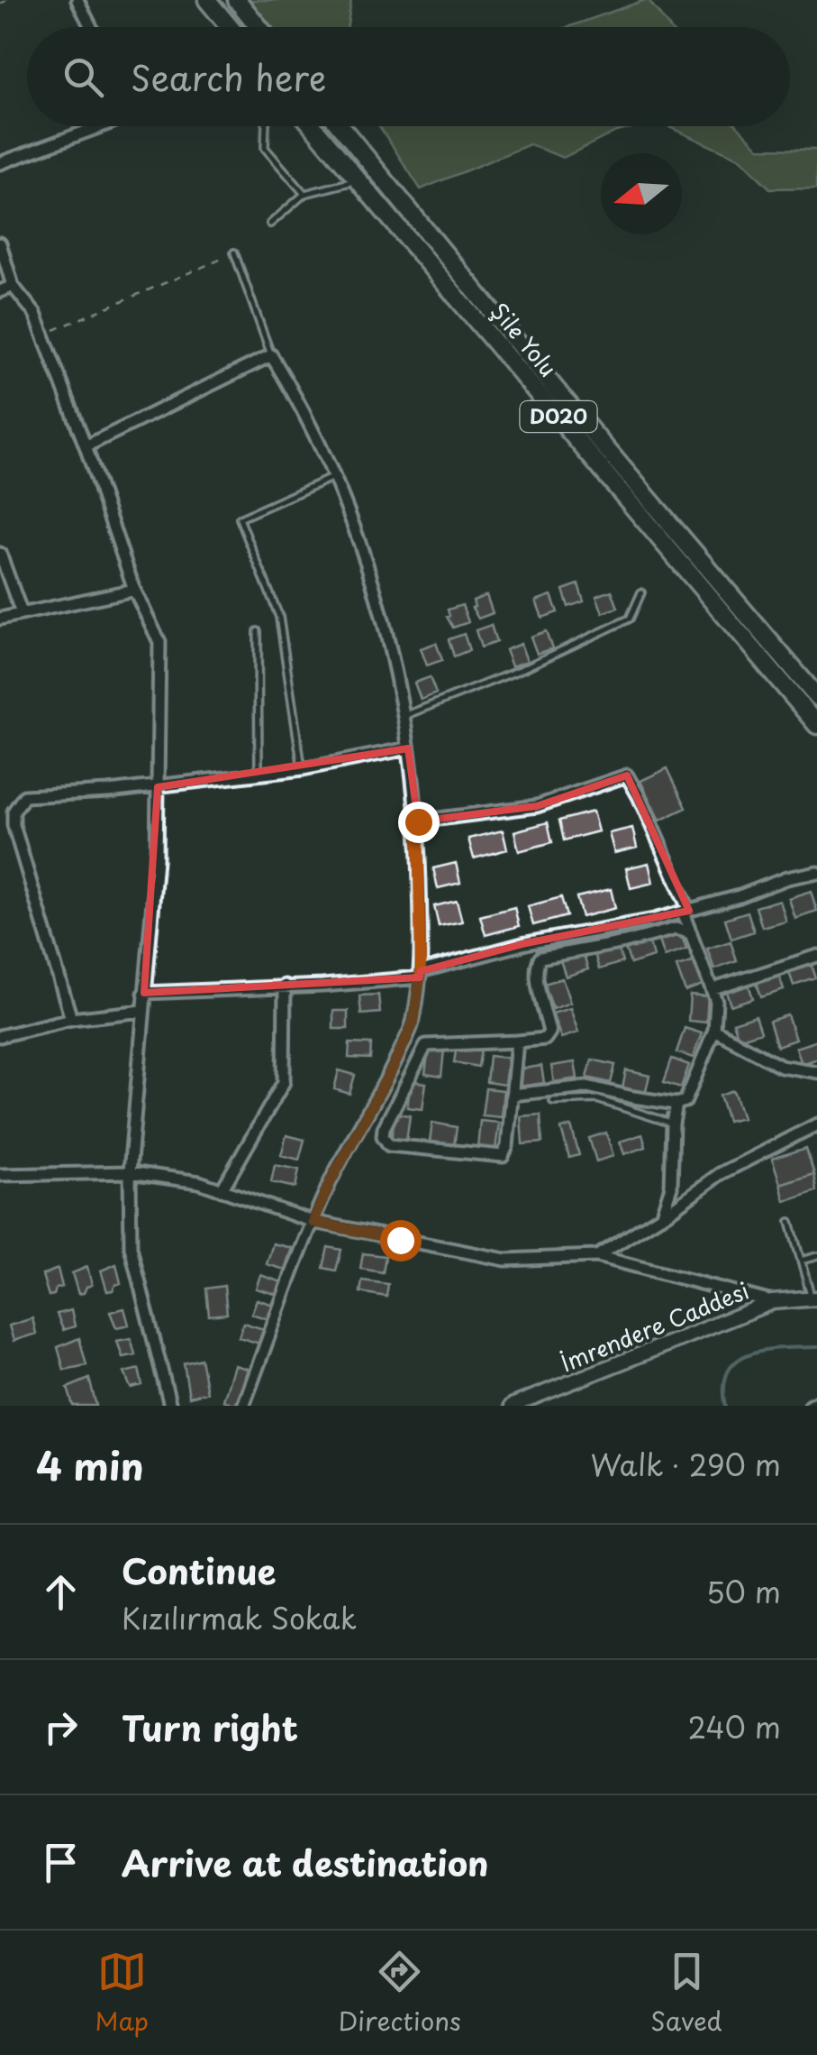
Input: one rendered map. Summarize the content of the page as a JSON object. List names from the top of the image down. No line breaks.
{"streets":{"highway":["Şile Yolu","D020"],"street":["İmrendere Caddesi"]},"north":"left","page":{"search":"Search here","heading":["4 min","Walk · 290 m"],"list":[["Continue","Kızılırmak Sokak","50 m"],["Turn right","240 m"],"Arrive at destination"],"nav":["Map","Directions","Saved"]}}
